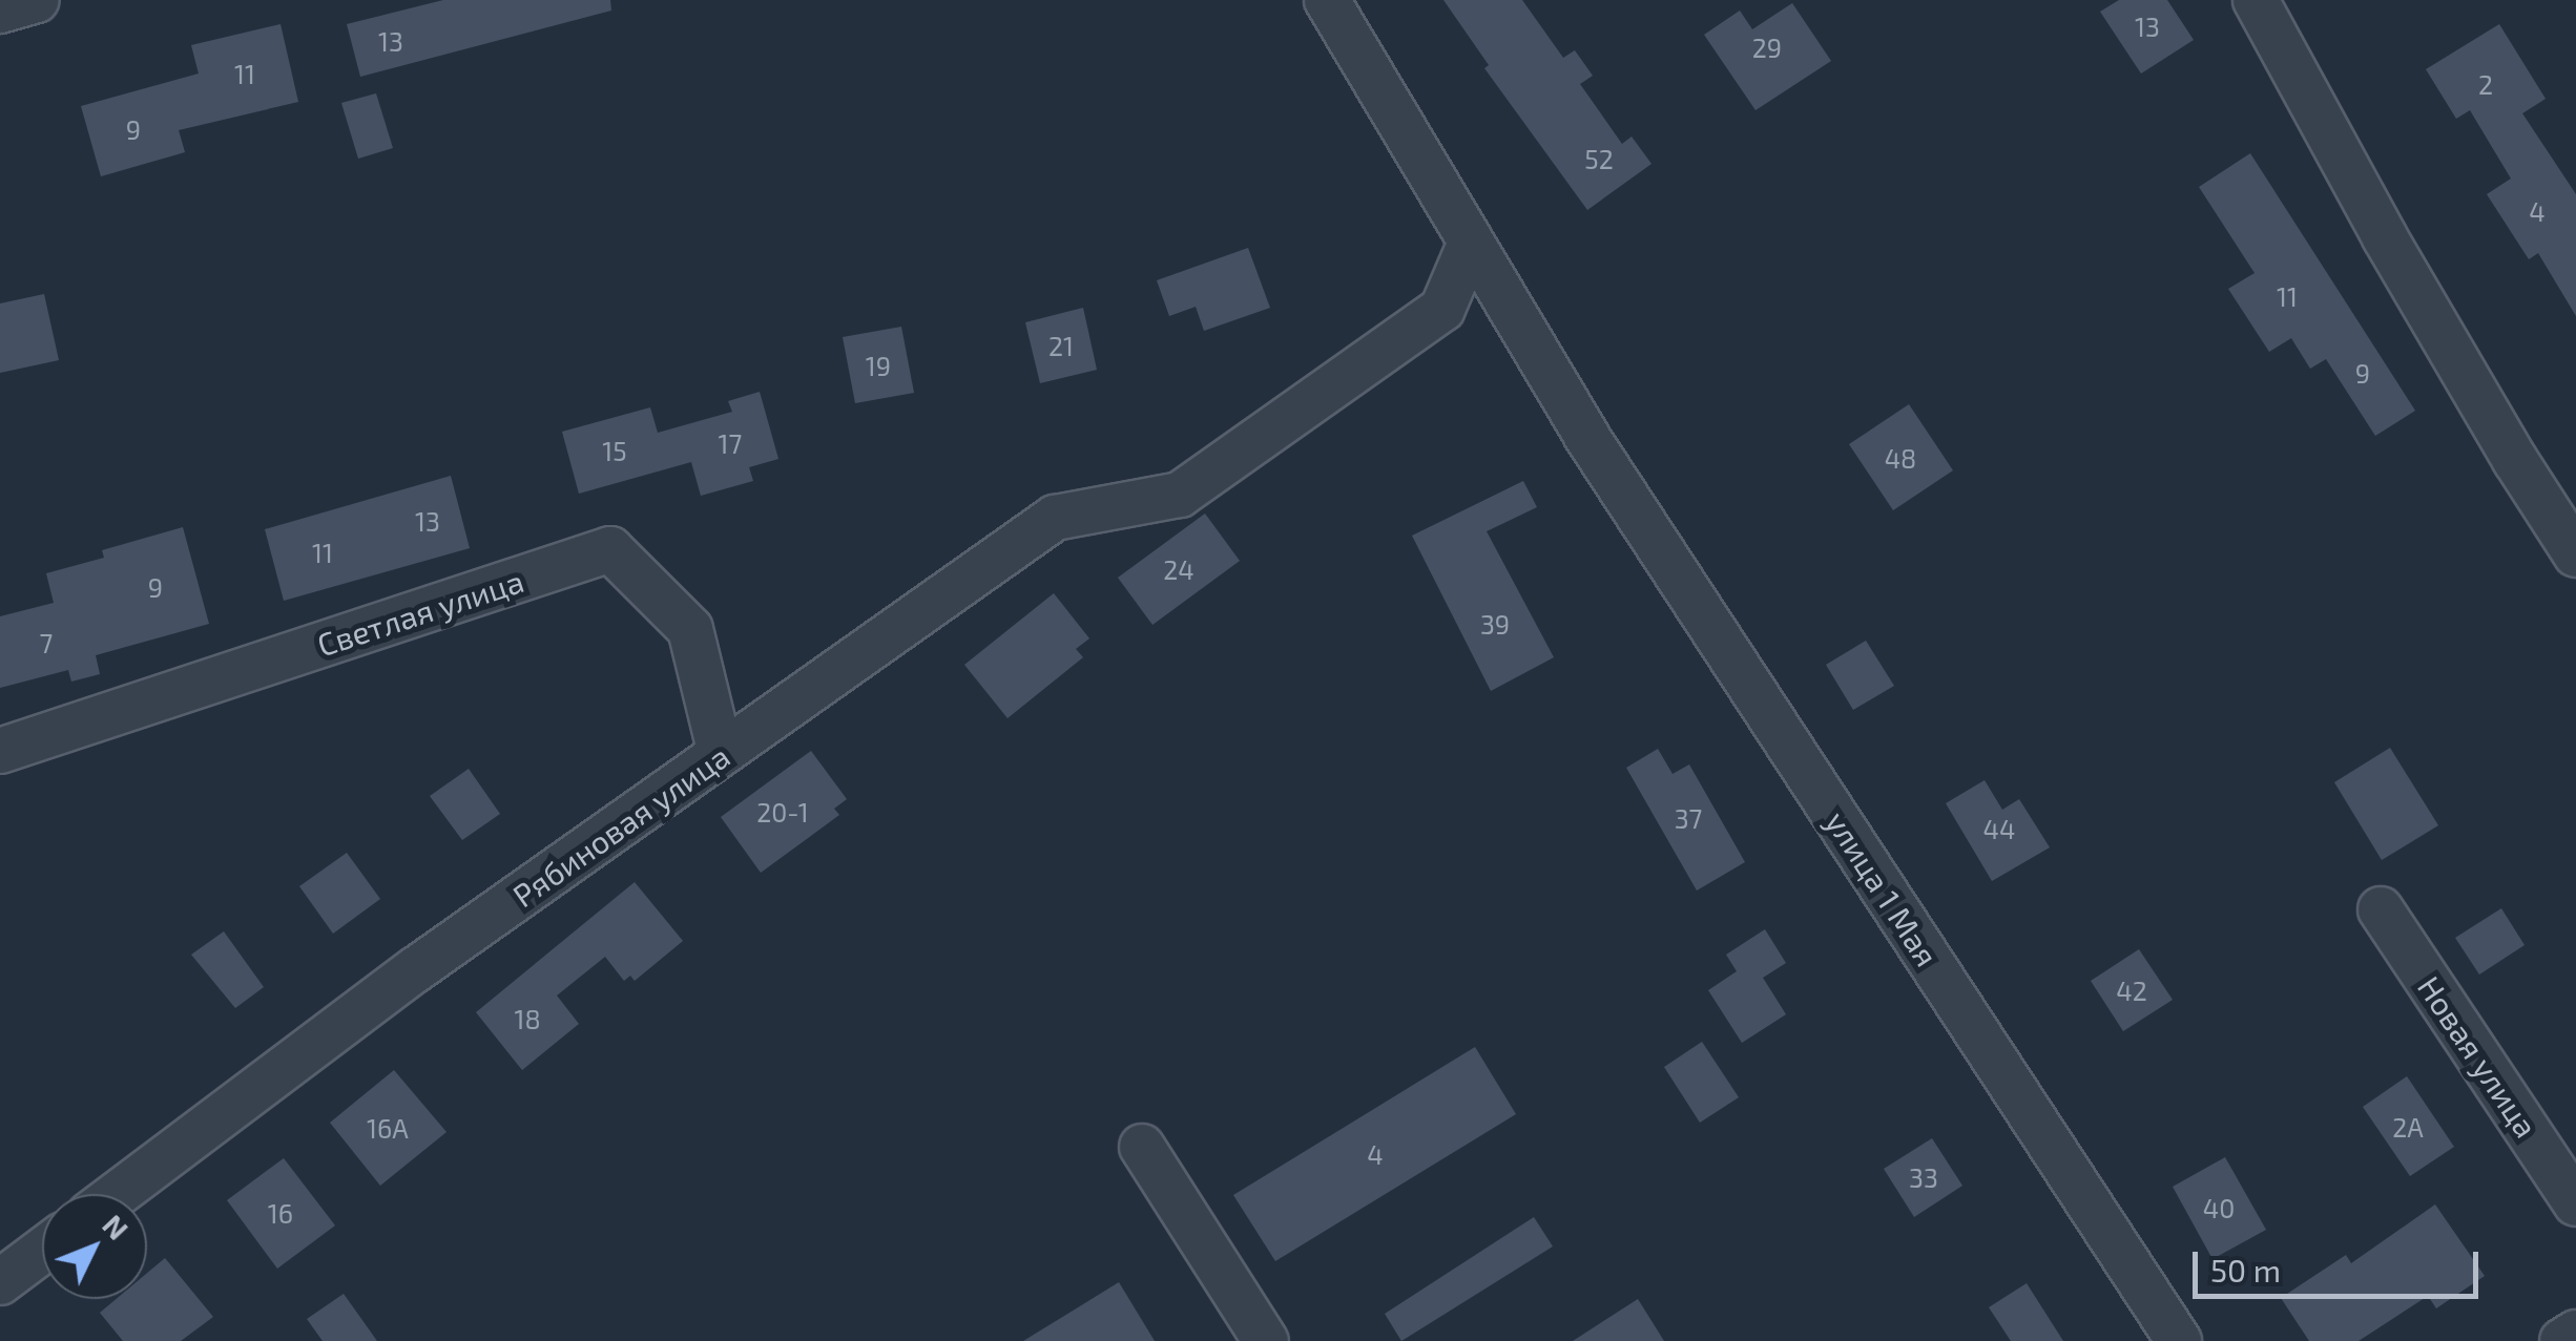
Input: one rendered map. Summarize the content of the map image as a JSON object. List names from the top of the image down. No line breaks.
{"streets":{"street":["Светлая улица","Рябиновая улица","улица 1 Мая","Новая улица"]},"crossings":[["Светлая улица","Рябиновая улица"],["Рябиновая улица","улица 1 Мая"]],"house_numbers":["13","13","29","11","2","9","52","4","11","21","19","9","17","15","48","13","11","24","9","39","7","20-1","37","44","42","18","2А","16А","4","33","40","16"],"scale_bar":"50 m","north":"top right"}
